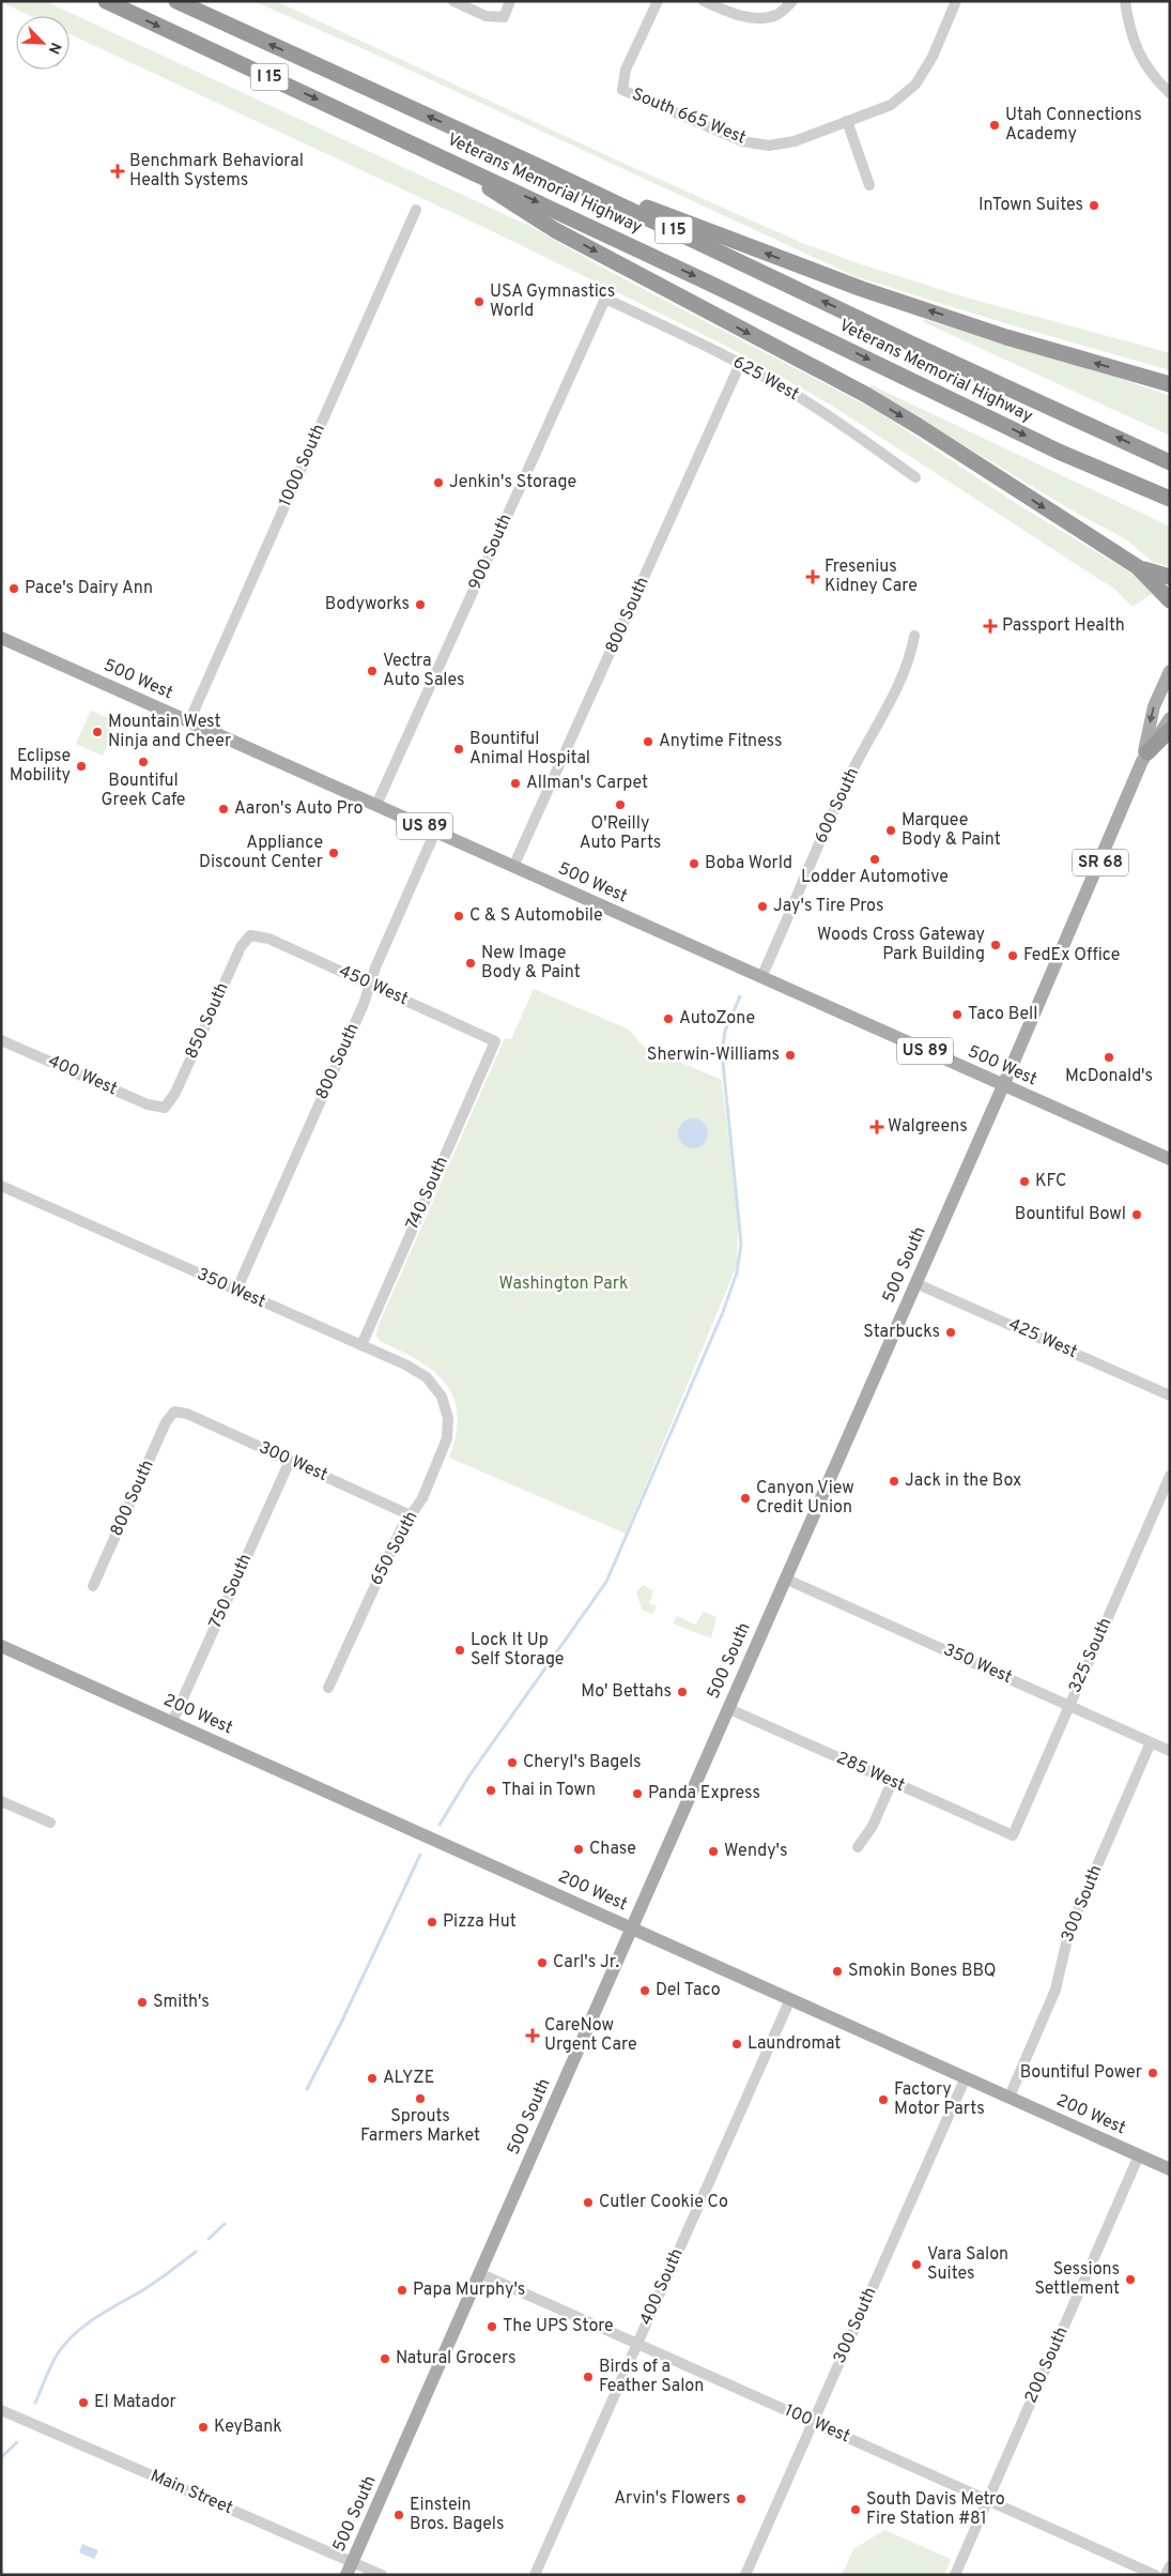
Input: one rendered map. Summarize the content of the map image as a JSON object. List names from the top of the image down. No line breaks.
{"streets":{"highway":["I 15","Veterans Memorial Highway"],"main road":["500 West","US 89","SR 68","500 South","200 West"],"street":["South 665 West","625 West","1000 South","900 South","800 South","600 South","450 West","850 South","400 West","740 South","350 West","425 West","300 West","650 South","750 South","325 South","285 West","300 South","400 South","200 South","100 West","Main Street"]},"crossings":[["625 West","900 South"],["625 West","800 South"],["1000 South","500 West"],["900 South","500 West"],["800 South","500 West"],["800 South","450 West"],["800 South","350 West"],["800 South","300 West"],["500 West","600 South"],["500 West","500 South"],["450 West","850 South"],["450 West","740 South"],["850 South","400 West"],["740 South","350 West"],["500 South","350 West"],["500 South","425 West"],["500 South","200 West"],["500 South","285 West"],["500 South","100 West"],["500 South","Main Street"],["350 West","650 South"],["350 West","325 South"],["350 West","300 South"],["300 West","650 South"],["300 West","750 South"],["750 South","200 West"],["325 South","285 West"],["200 West","300 South"],["200 West","400 South"],["200 West","200 South"],["300 South","100 West"],["400 South","100 West"],["200 South","100 West"]],"parks":["Washington Park"],"places":{"other":["Utah Connections Academy","InTown Suites","USA Gymnastics World","Jenkin's Storage","Pace's Dairy Ann","Bodyworks","Vectra Auto Sales","Mountain West Ninja and Cheer","Anytime Fitness","Bountiful Animal Hospital","Bountiful Greek Cafe","Eclipse Mobility","Allman's Carpet","O'Reilly Auto Parts","Aaron's Auto Pro","Marquee Body & Paint","Appliance Discount Center","Lodder Automotive","Boba World","Jay's Tire Pros","C & S Automobile","Woods Cross Gateway Park Building","FedEx Office","New Image Body & Paint","Taco Bell","AutoZone","Sherwin-Williams","McDonald's","KFC","Bountiful Bowl","Starbucks","Jack in the Box","Canyon View Credit Union","Lock It Up Self Storage","Mo' Bettahs","Cheryl's Bagels","Thai in Town","Panda Express","Chase","Wendy's","Pizza Hut","Carl's Jr.","Smokin Bones BBQ","Del Taco","Smith's","Laundromat","Bountiful Power","ALYZE","Sprouts Farmers Market","Factory Motor Parts","Cutler Cookie Co","Vara Salon Suites","Sessions Settlement","Papa Murphy's","The UPS Store","Natural Grocers","Birds of a Feather Salon","El Matador","KeyBank","Arvin's Flowers","South Davis Metro Fire Station #81","Einstein Bros. Bagels"],"health":["Benchmark Behavioral Health Systems","Fresenius Kidney Care","Passport Health","Walgreens","CareNow Urgent Care"]},"north":"bottom right"}
